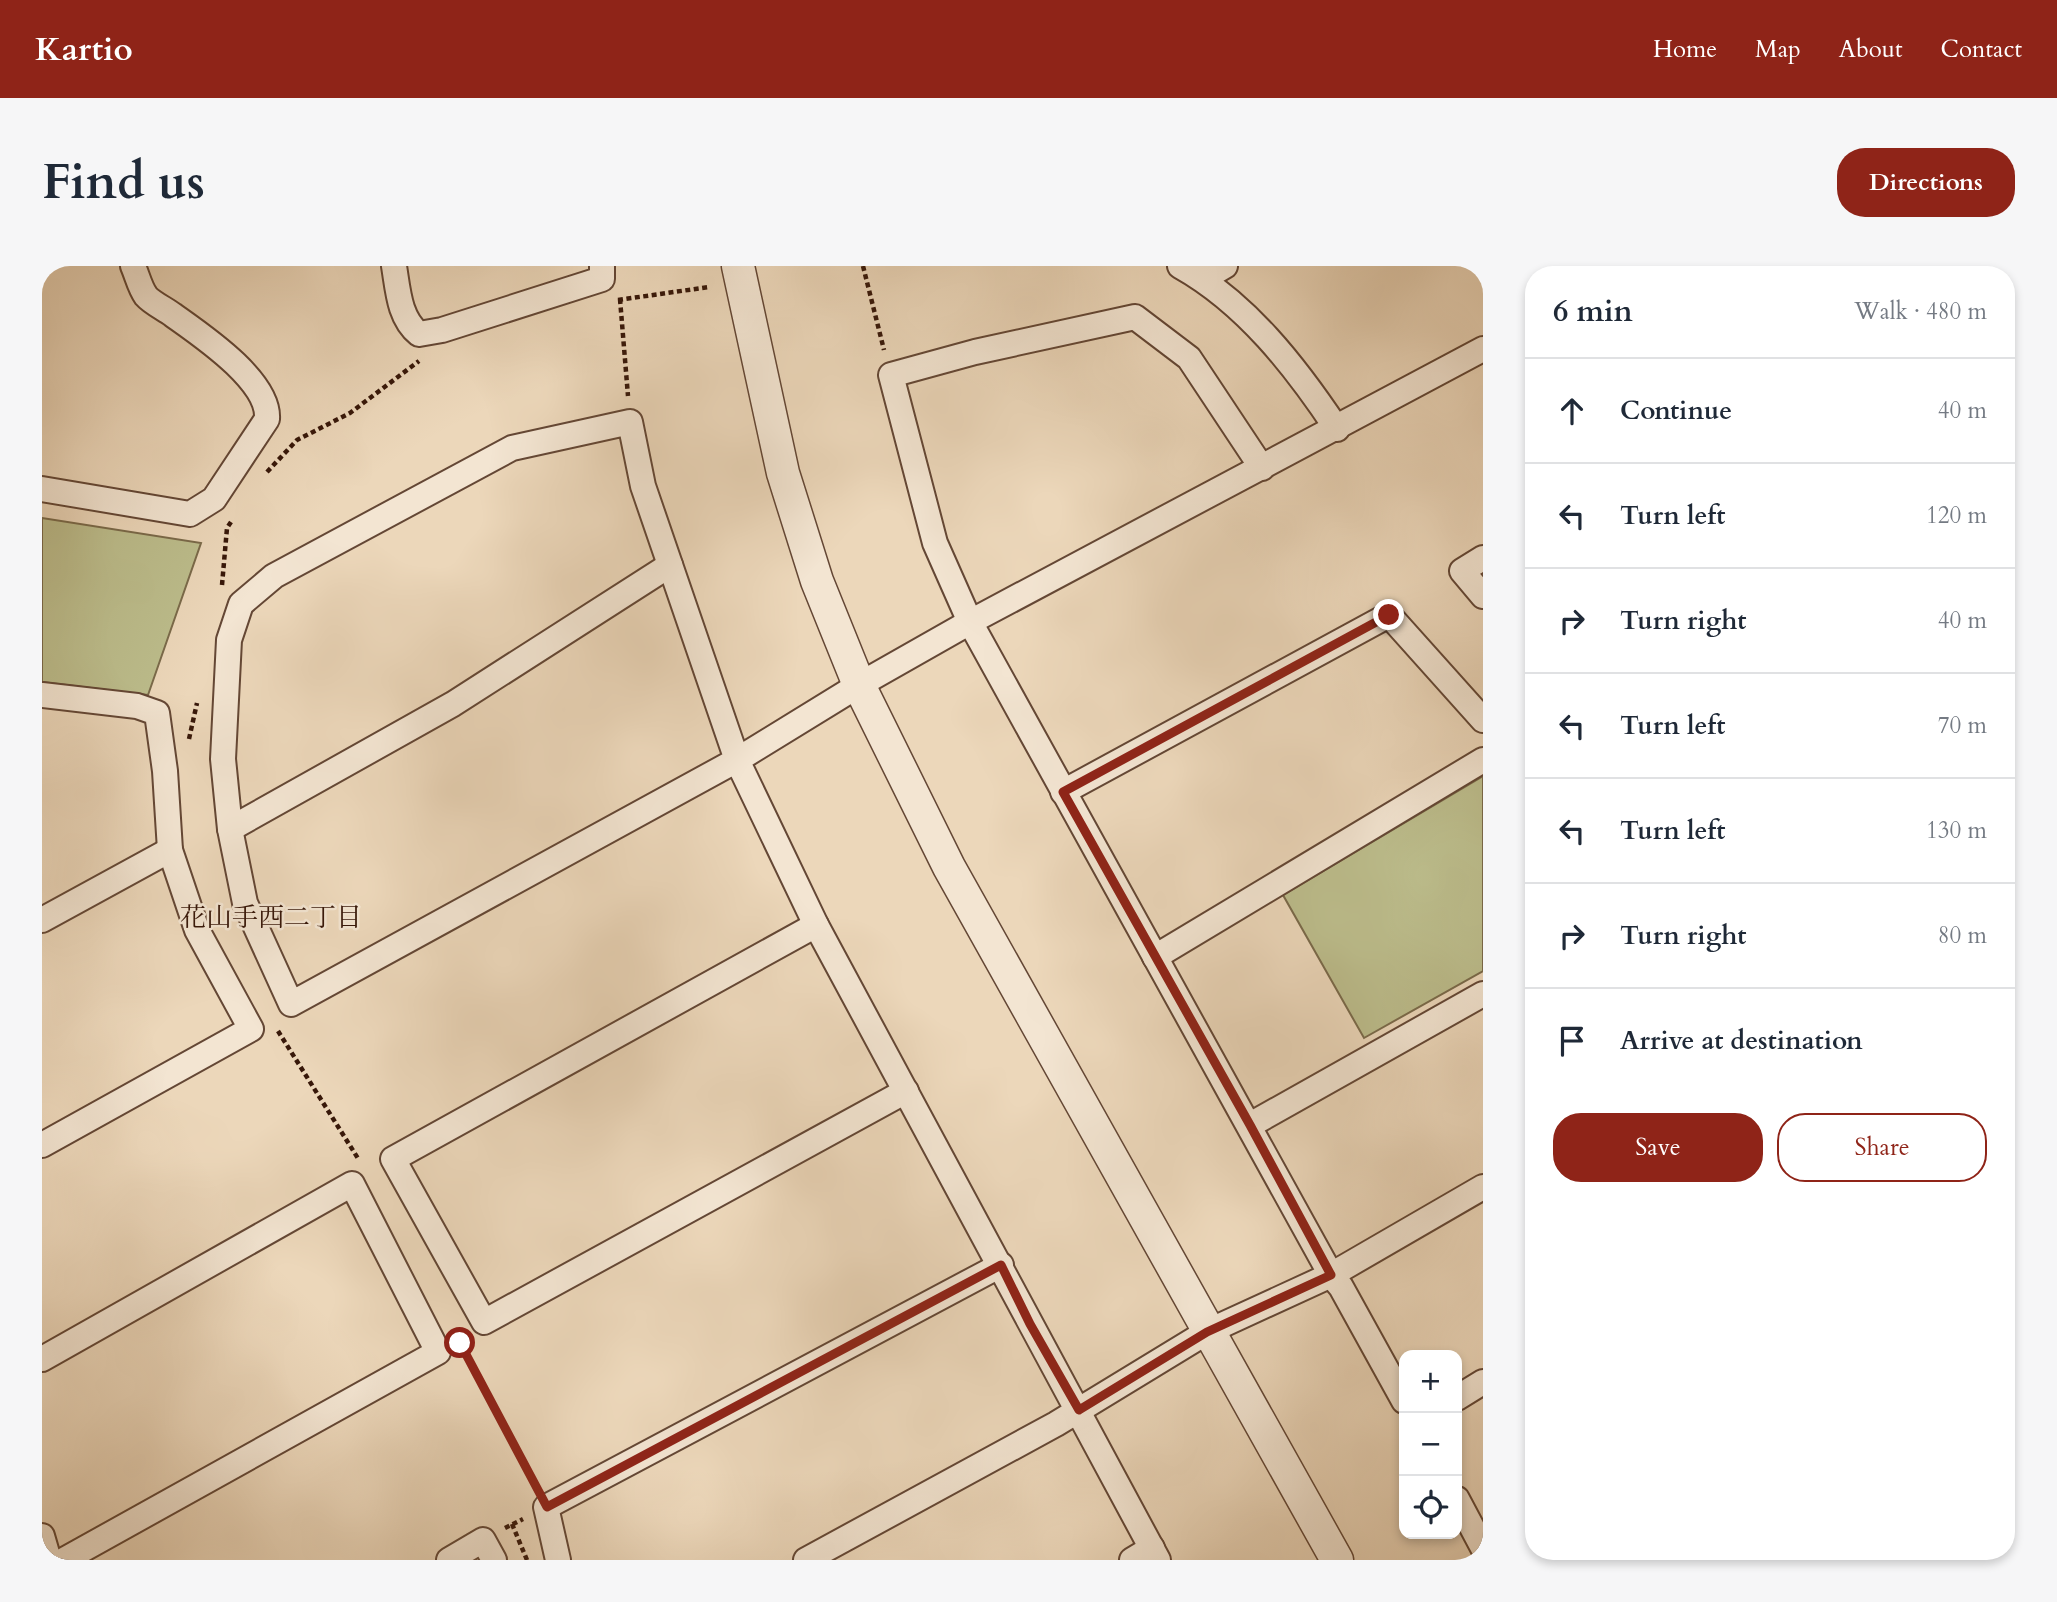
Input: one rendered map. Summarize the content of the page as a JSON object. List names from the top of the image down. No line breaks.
{"districts":["花山手西二丁目"],"page":{"header":"Kartio","nav":["Home","Map","About","Contact"],"buttons":["Directions",["Save","Share"]],"title":"Find us","heading":["6 min","Walk · 480 m"],"list":[["Continue","40 m"],["Turn left","120 m"],["Turn right","40 m"],["Turn left","70 m"],["Turn left","130 m"],["Turn right","80 m"],"Arrive at destination"],"map_buttons":["+","−"]}}
